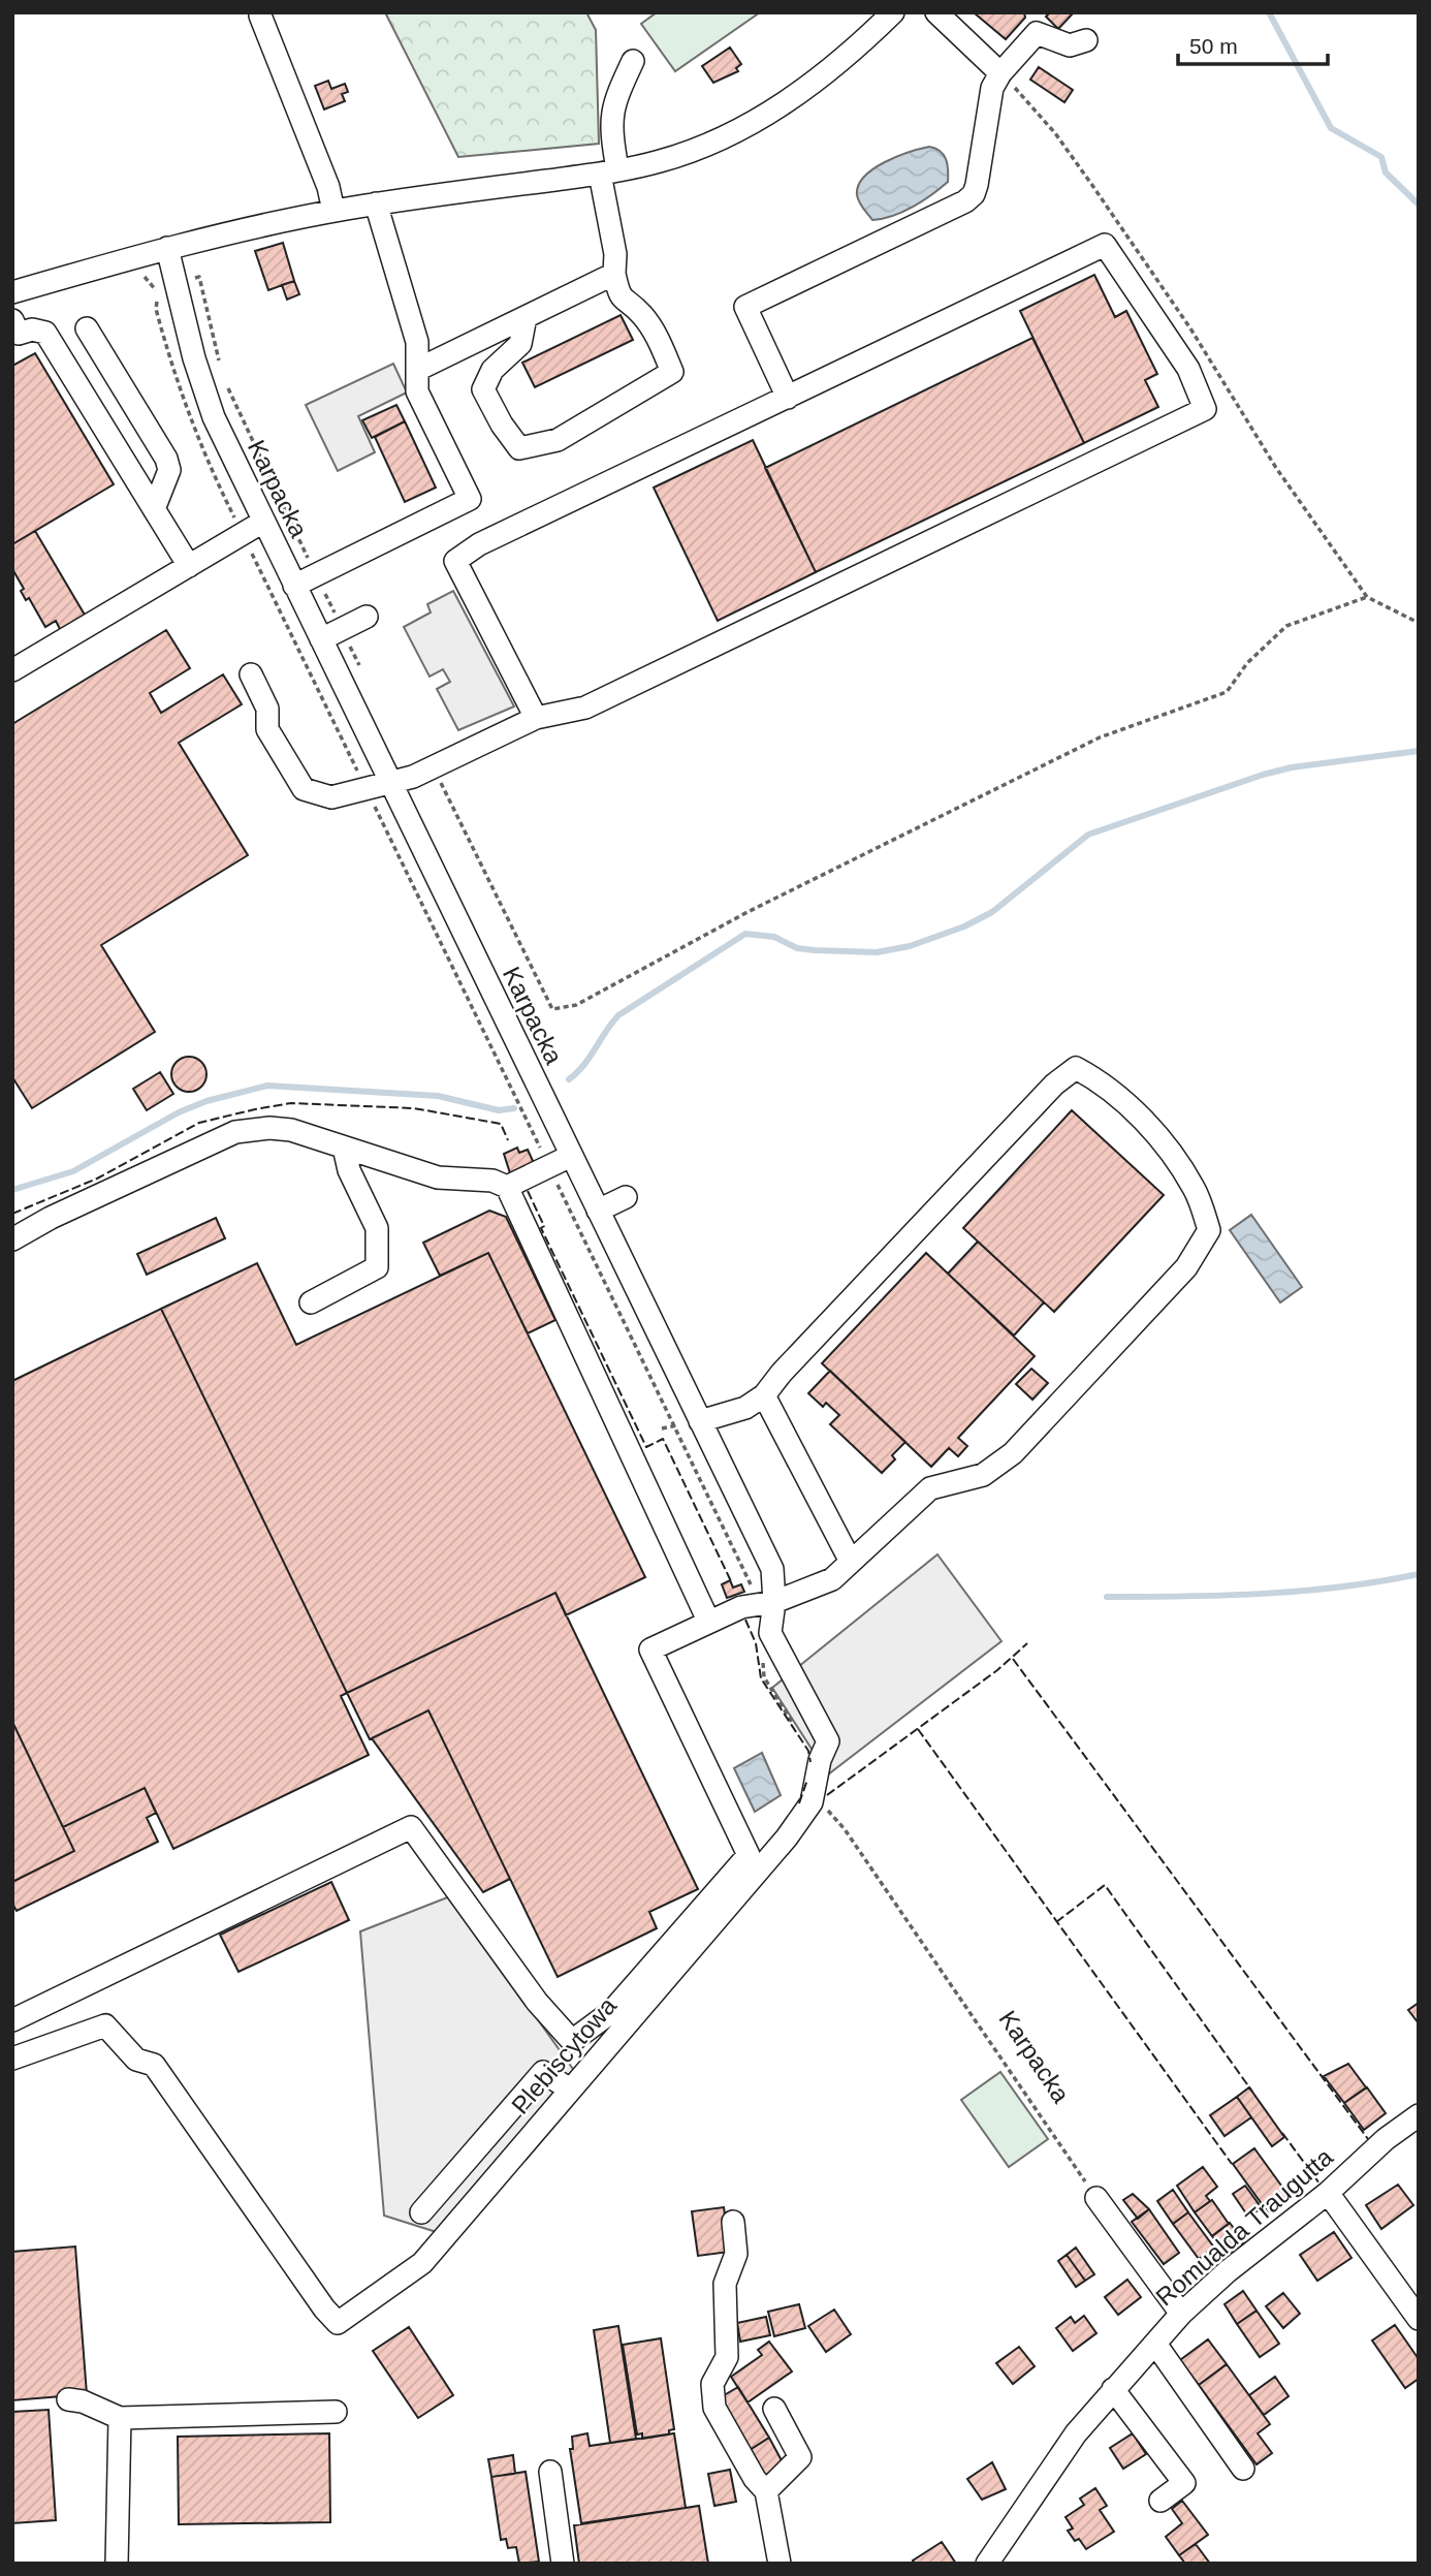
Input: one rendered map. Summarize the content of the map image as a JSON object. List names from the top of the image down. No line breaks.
{"streets":{"street":["Karpacka","Plebiscytowa","Romualda Traugutta"]},"crossings":[["Karpacka","Plebiscytowa"]],"scale_bar":"50 m"}
